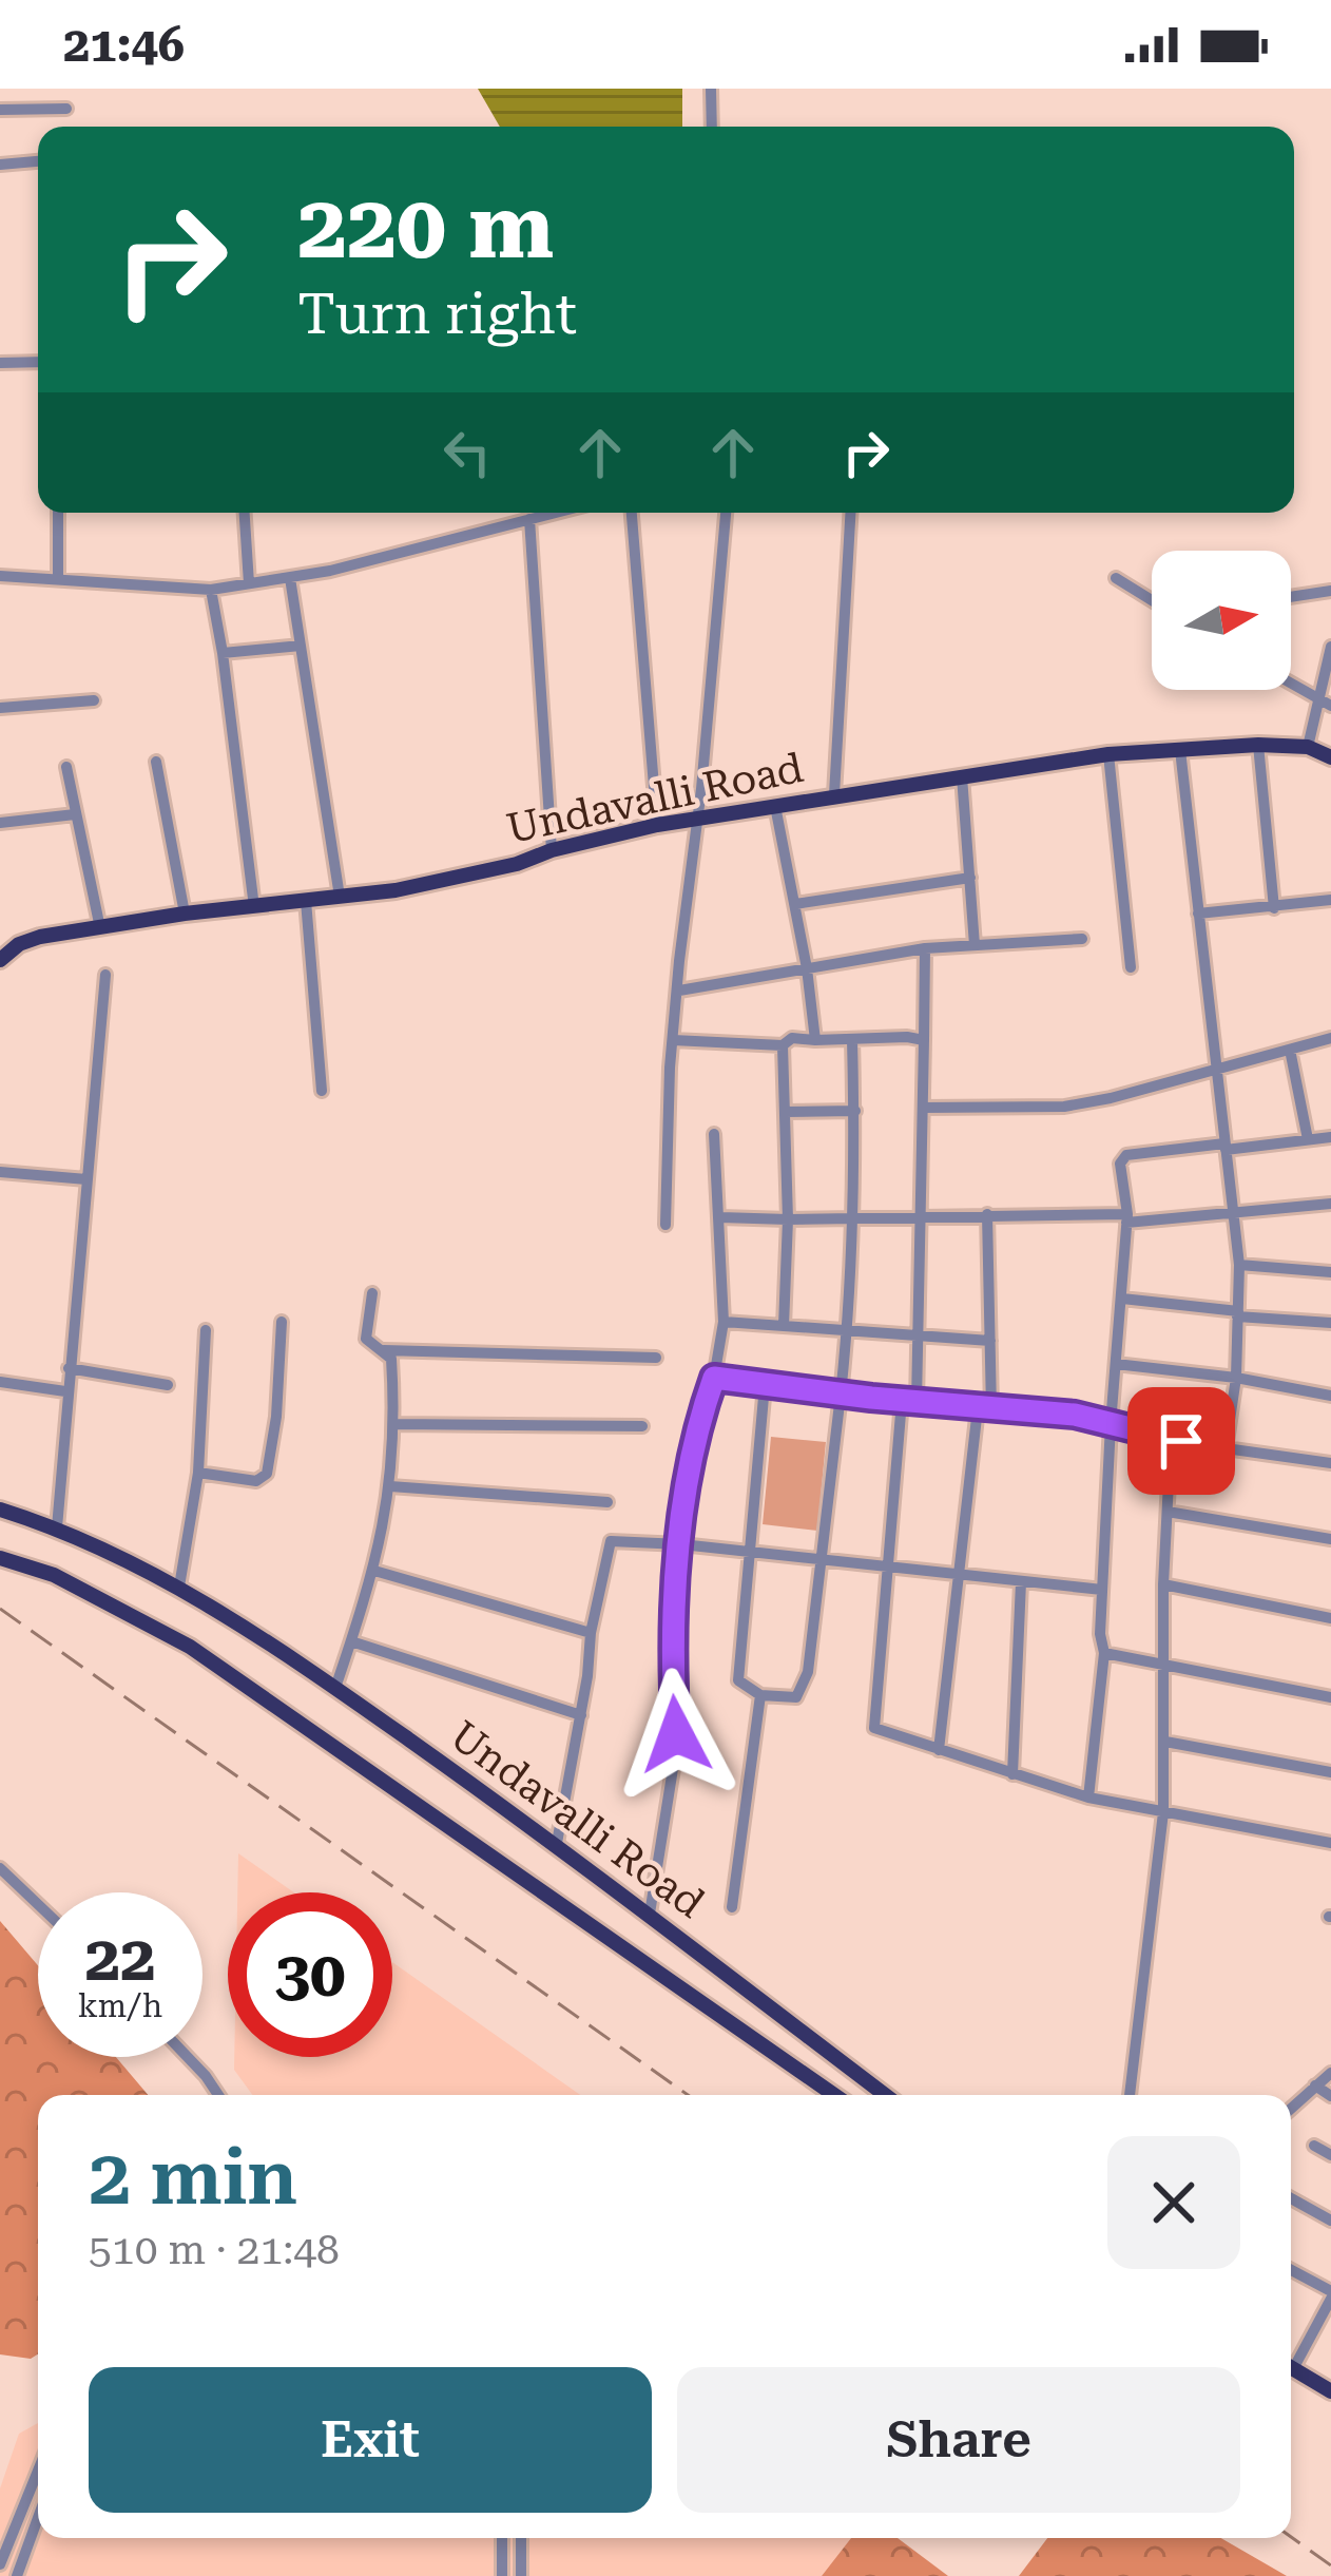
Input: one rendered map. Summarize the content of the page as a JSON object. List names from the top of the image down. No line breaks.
{"streets":{"main road":["Undavalli Road"]},"north":"right","page":{"status":"21:46","turn":["220 m","Turn right"],"speed":"22 km/h","limit":"30","heading":["2 min","510 m · 21:48"],"buttons":["Exit","Share"]}}
